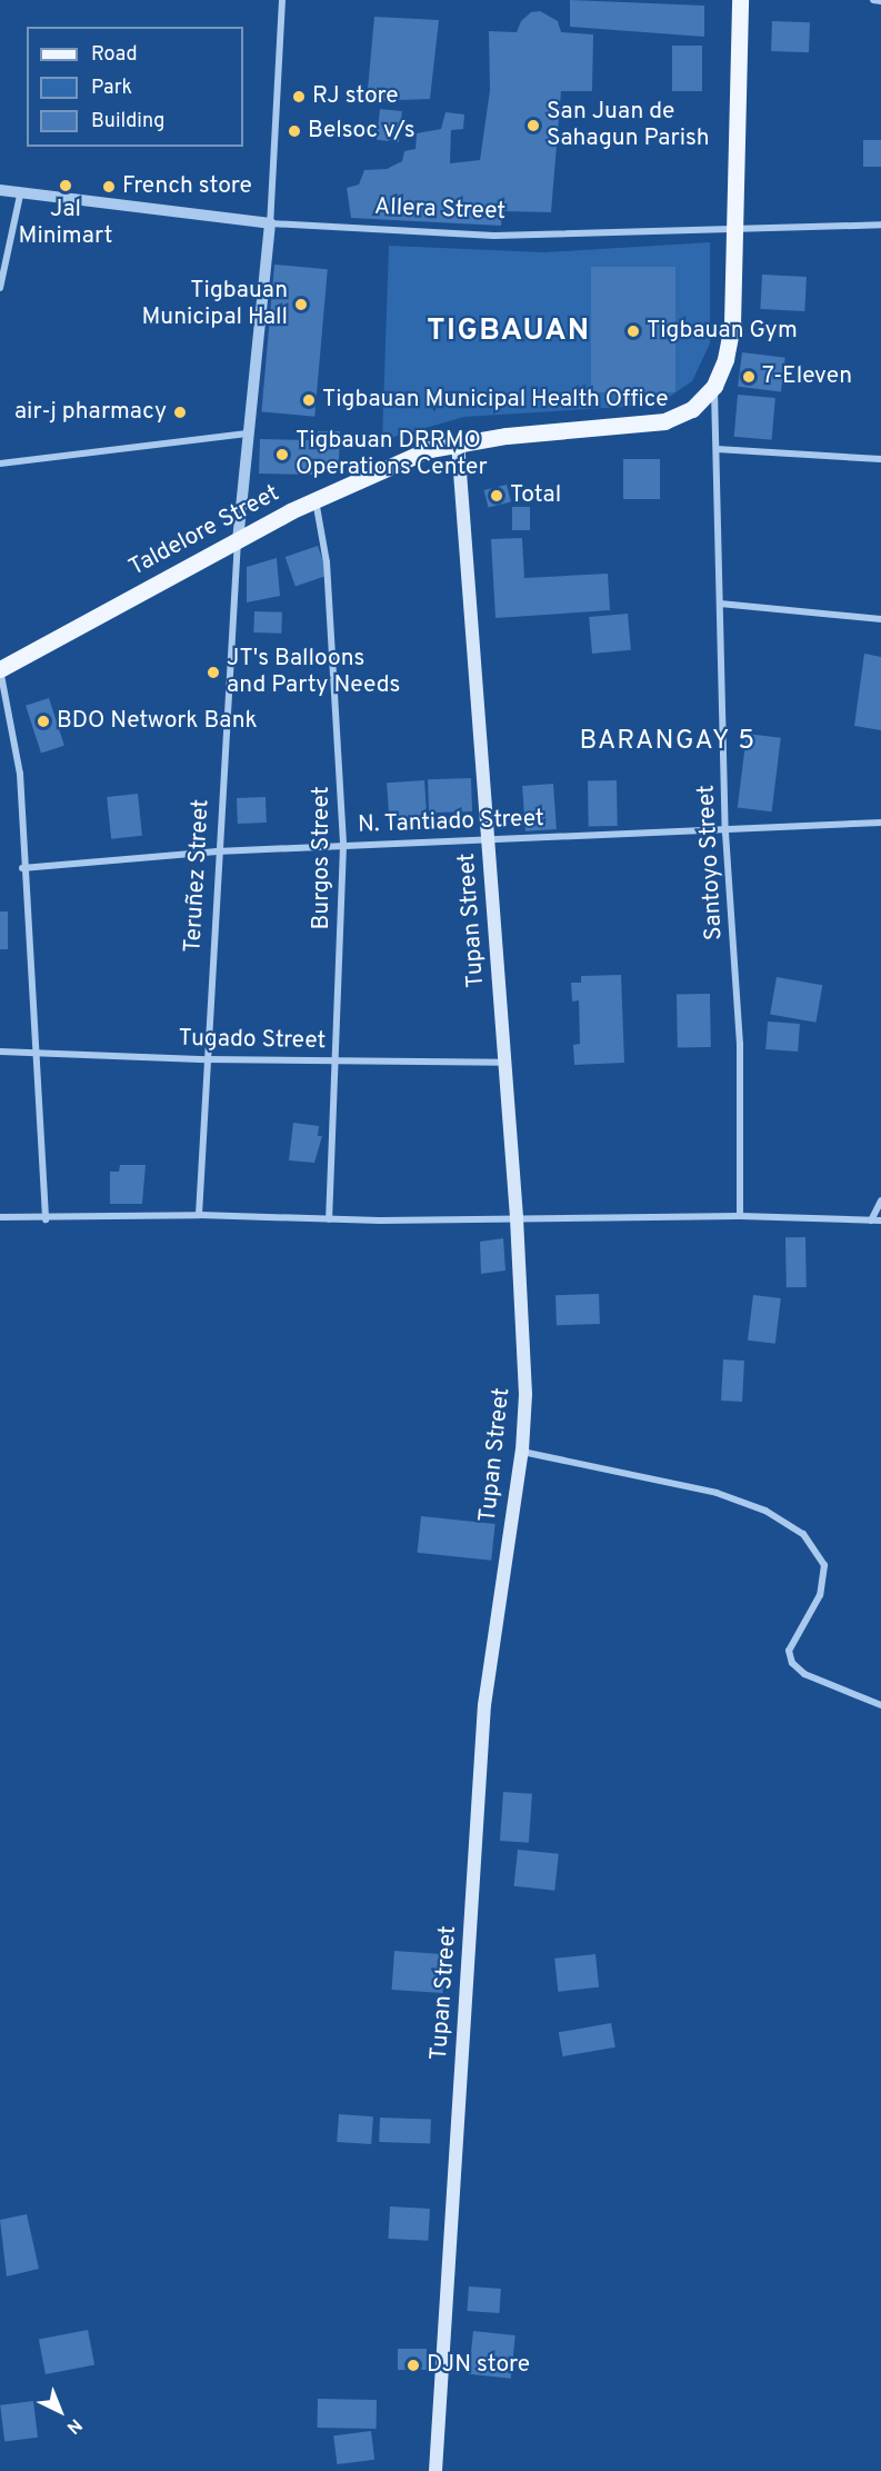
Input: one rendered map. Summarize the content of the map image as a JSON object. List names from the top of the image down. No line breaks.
{"streets":{"main road":["Taldelore Street","Tupan Street"],"street":["Allera Street","N. Tantiado Street","Burgos Street","Santoyo Street","Teruñez Street","Tugado Street"]},"crossings":[["Allera Street","Taldelore Street"],["Taldelore Street","Burgos Street"],["Taldelore Street","Santoyo Street"],["Taldelore Street","Teruñez Street"],["Taldelore Street","Tupan Street"],["N. Tantiado Street","Burgos Street"],["N. Tantiado Street","Santoyo Street"],["N. Tantiado Street","Teruñez Street"],["N. Tantiado Street","Tupan Street"],["Burgos Street","Tugado Street"],["Teruñez Street","Tugado Street"],["Tupan Street","Tugado Street"]],"districts":["TIGBAUAN","BARANGAY 5"],"places":["RJ store","San Juan de Sahagun Parish","Belsoc v/s","Jal Minimart","French store","Tigbauan Municipal Hall","Tigbauan Gym","7-Eleven","Tigbauan Municipal Health Office","air-j pharmacy","Tigbauan DRRMO Operations Center","Total","JT's Balloons and Party Needs","BDO Network Bank","DJN store"],"legend":["Road","Park","Building"],"north":"bottom right"}
